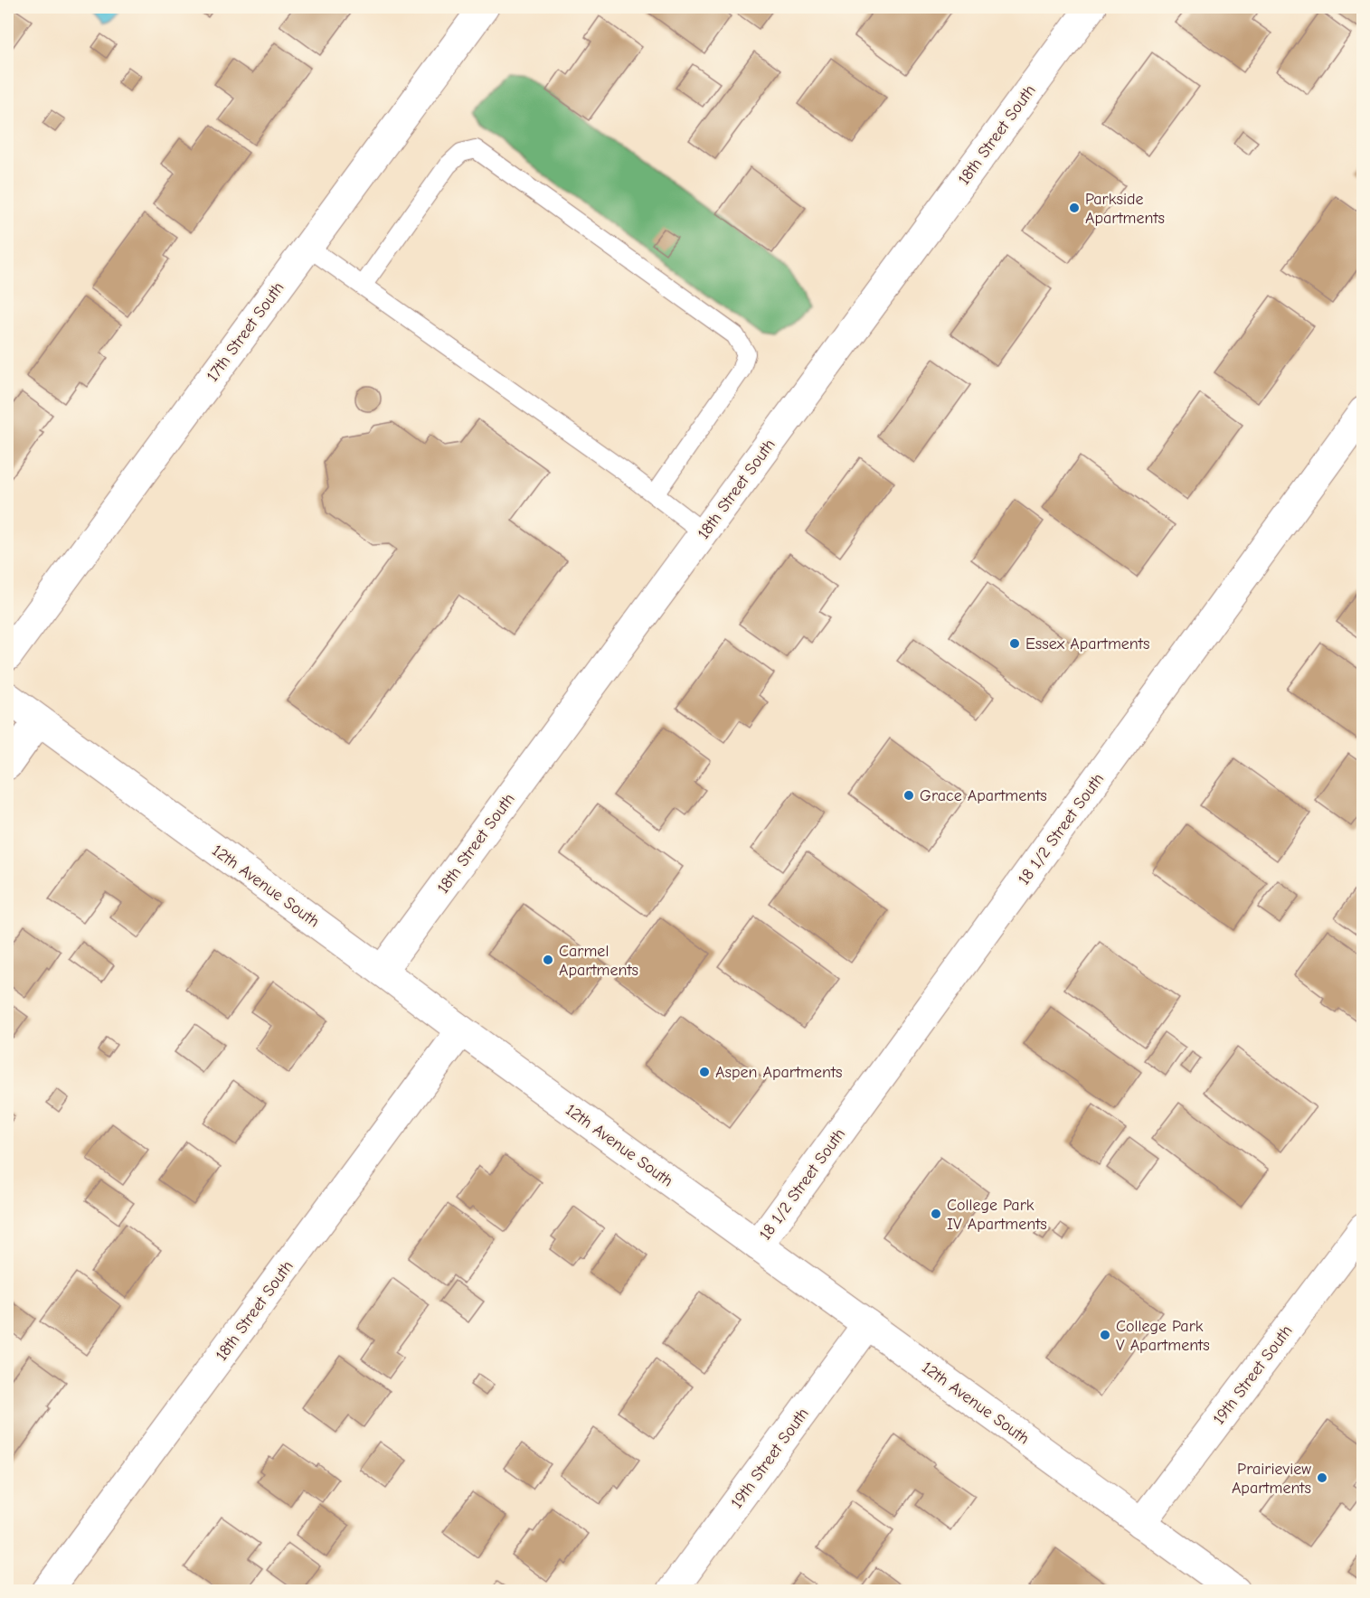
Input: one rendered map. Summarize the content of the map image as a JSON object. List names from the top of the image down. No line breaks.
{"streets":{"street":["18th Street South","17th Street South","18 1/2 Street South","12th Avenue South","19th Street South"]},"crossings":[["18th Street South","12th Avenue South"],["18 1/2 Street South","12th Avenue South"],["12th Avenue South","19th Street South"]],"places":["Parkside Apartments","Essex Apartments","Grace Apartments","Carmel Apartments","Aspen Apartments","College Park IV Apartments","College Park V Apartments","Prairieview Apartments"]}
